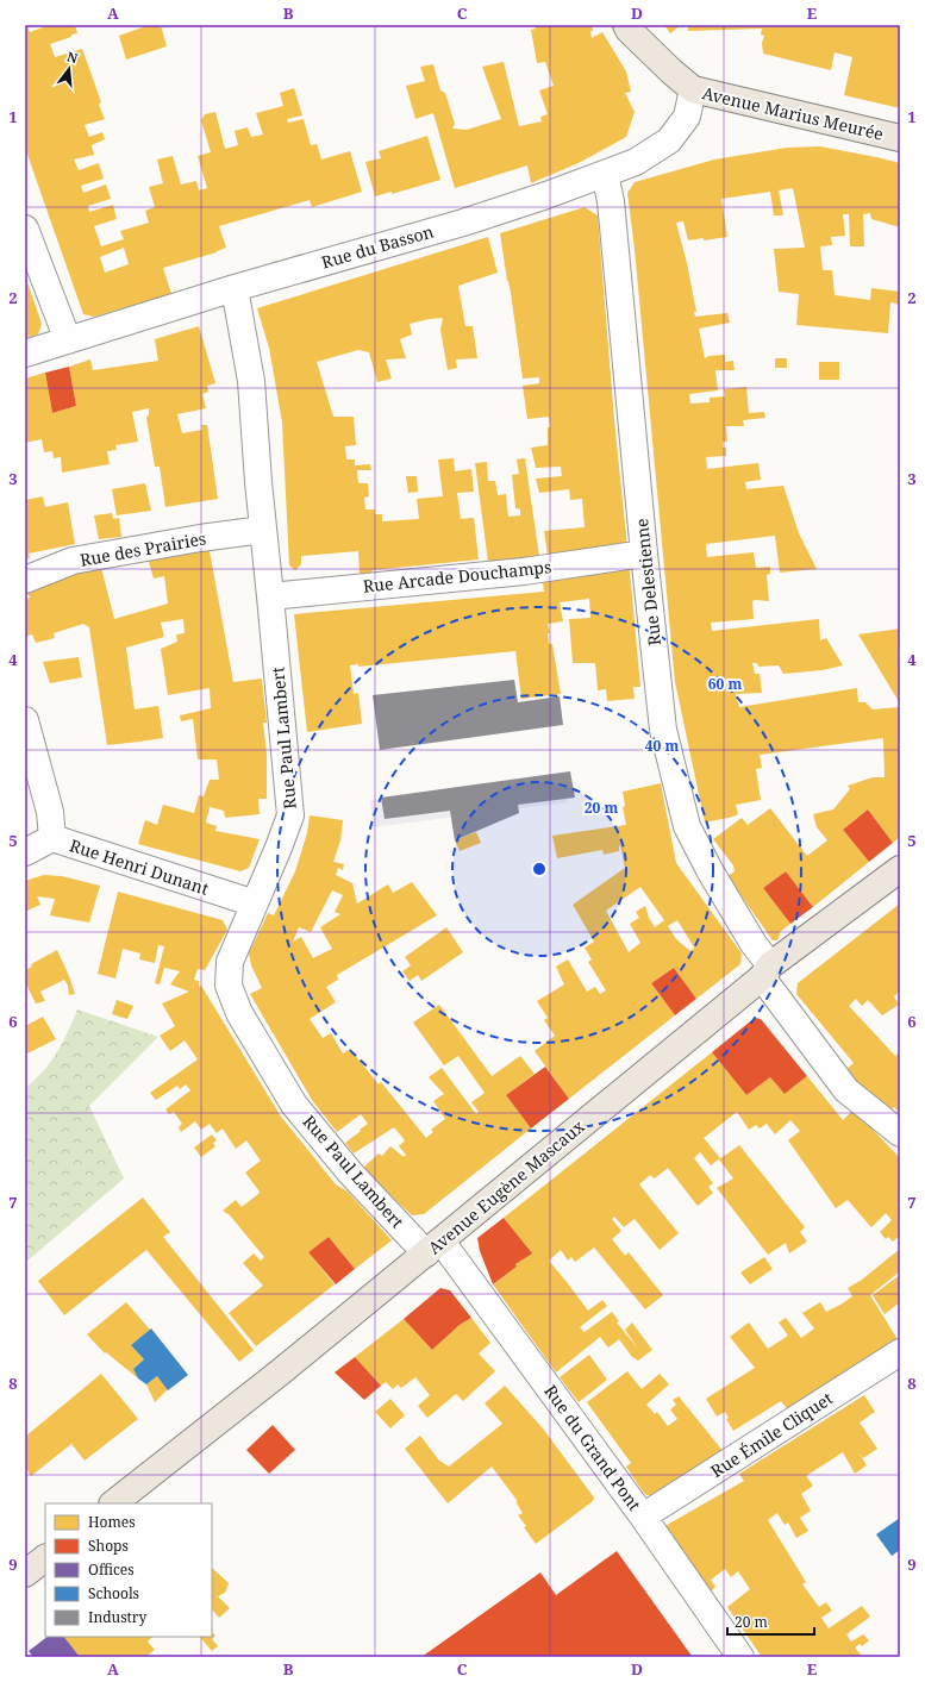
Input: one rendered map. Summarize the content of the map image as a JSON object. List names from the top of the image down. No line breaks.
{"streets":{"main road":["Avenue Marius Meurée","Avenue Eugène Mascaux"],"street":["Rue du Basson","Rue des Prairies","Rue Arcade Douchamps","Rue Delestienne","Rue Paul Lambert","Rue Henri Dunant","Rue Émile Cliquet","Rue du Grand Pont"]},"crossings":[["Avenue Marius Meurée","Rue du Basson"],["Rue du Basson","Rue Delestienne"],["Rue du Basson","Rue Paul Lambert"],["Rue des Prairies","Rue Paul Lambert"],["Rue Arcade Douchamps","Rue Delestienne"],["Rue Arcade Douchamps","Rue Paul Lambert"],["Rue Delestienne","Avenue Eugène Mascaux"],["Rue Paul Lambert","Rue Henri Dunant"],["Rue Paul Lambert","Avenue Eugène Mascaux"],["Rue Paul Lambert","Rue du Grand Pont"],["Avenue Eugène Mascaux","Rue du Grand Pont"],["Rue Émile Cliquet","Rue du Grand Pont"]],"legend":["Homes","Shops","Offices","Schools","Industry"],"scale_bar":"20 m","north":"top","grid":{"columns":["A","B","C","D","E"],"rows":["1","2","3","4","5","6","7","8","9"]},"rings":["60 m","40 m","20 m"]}
